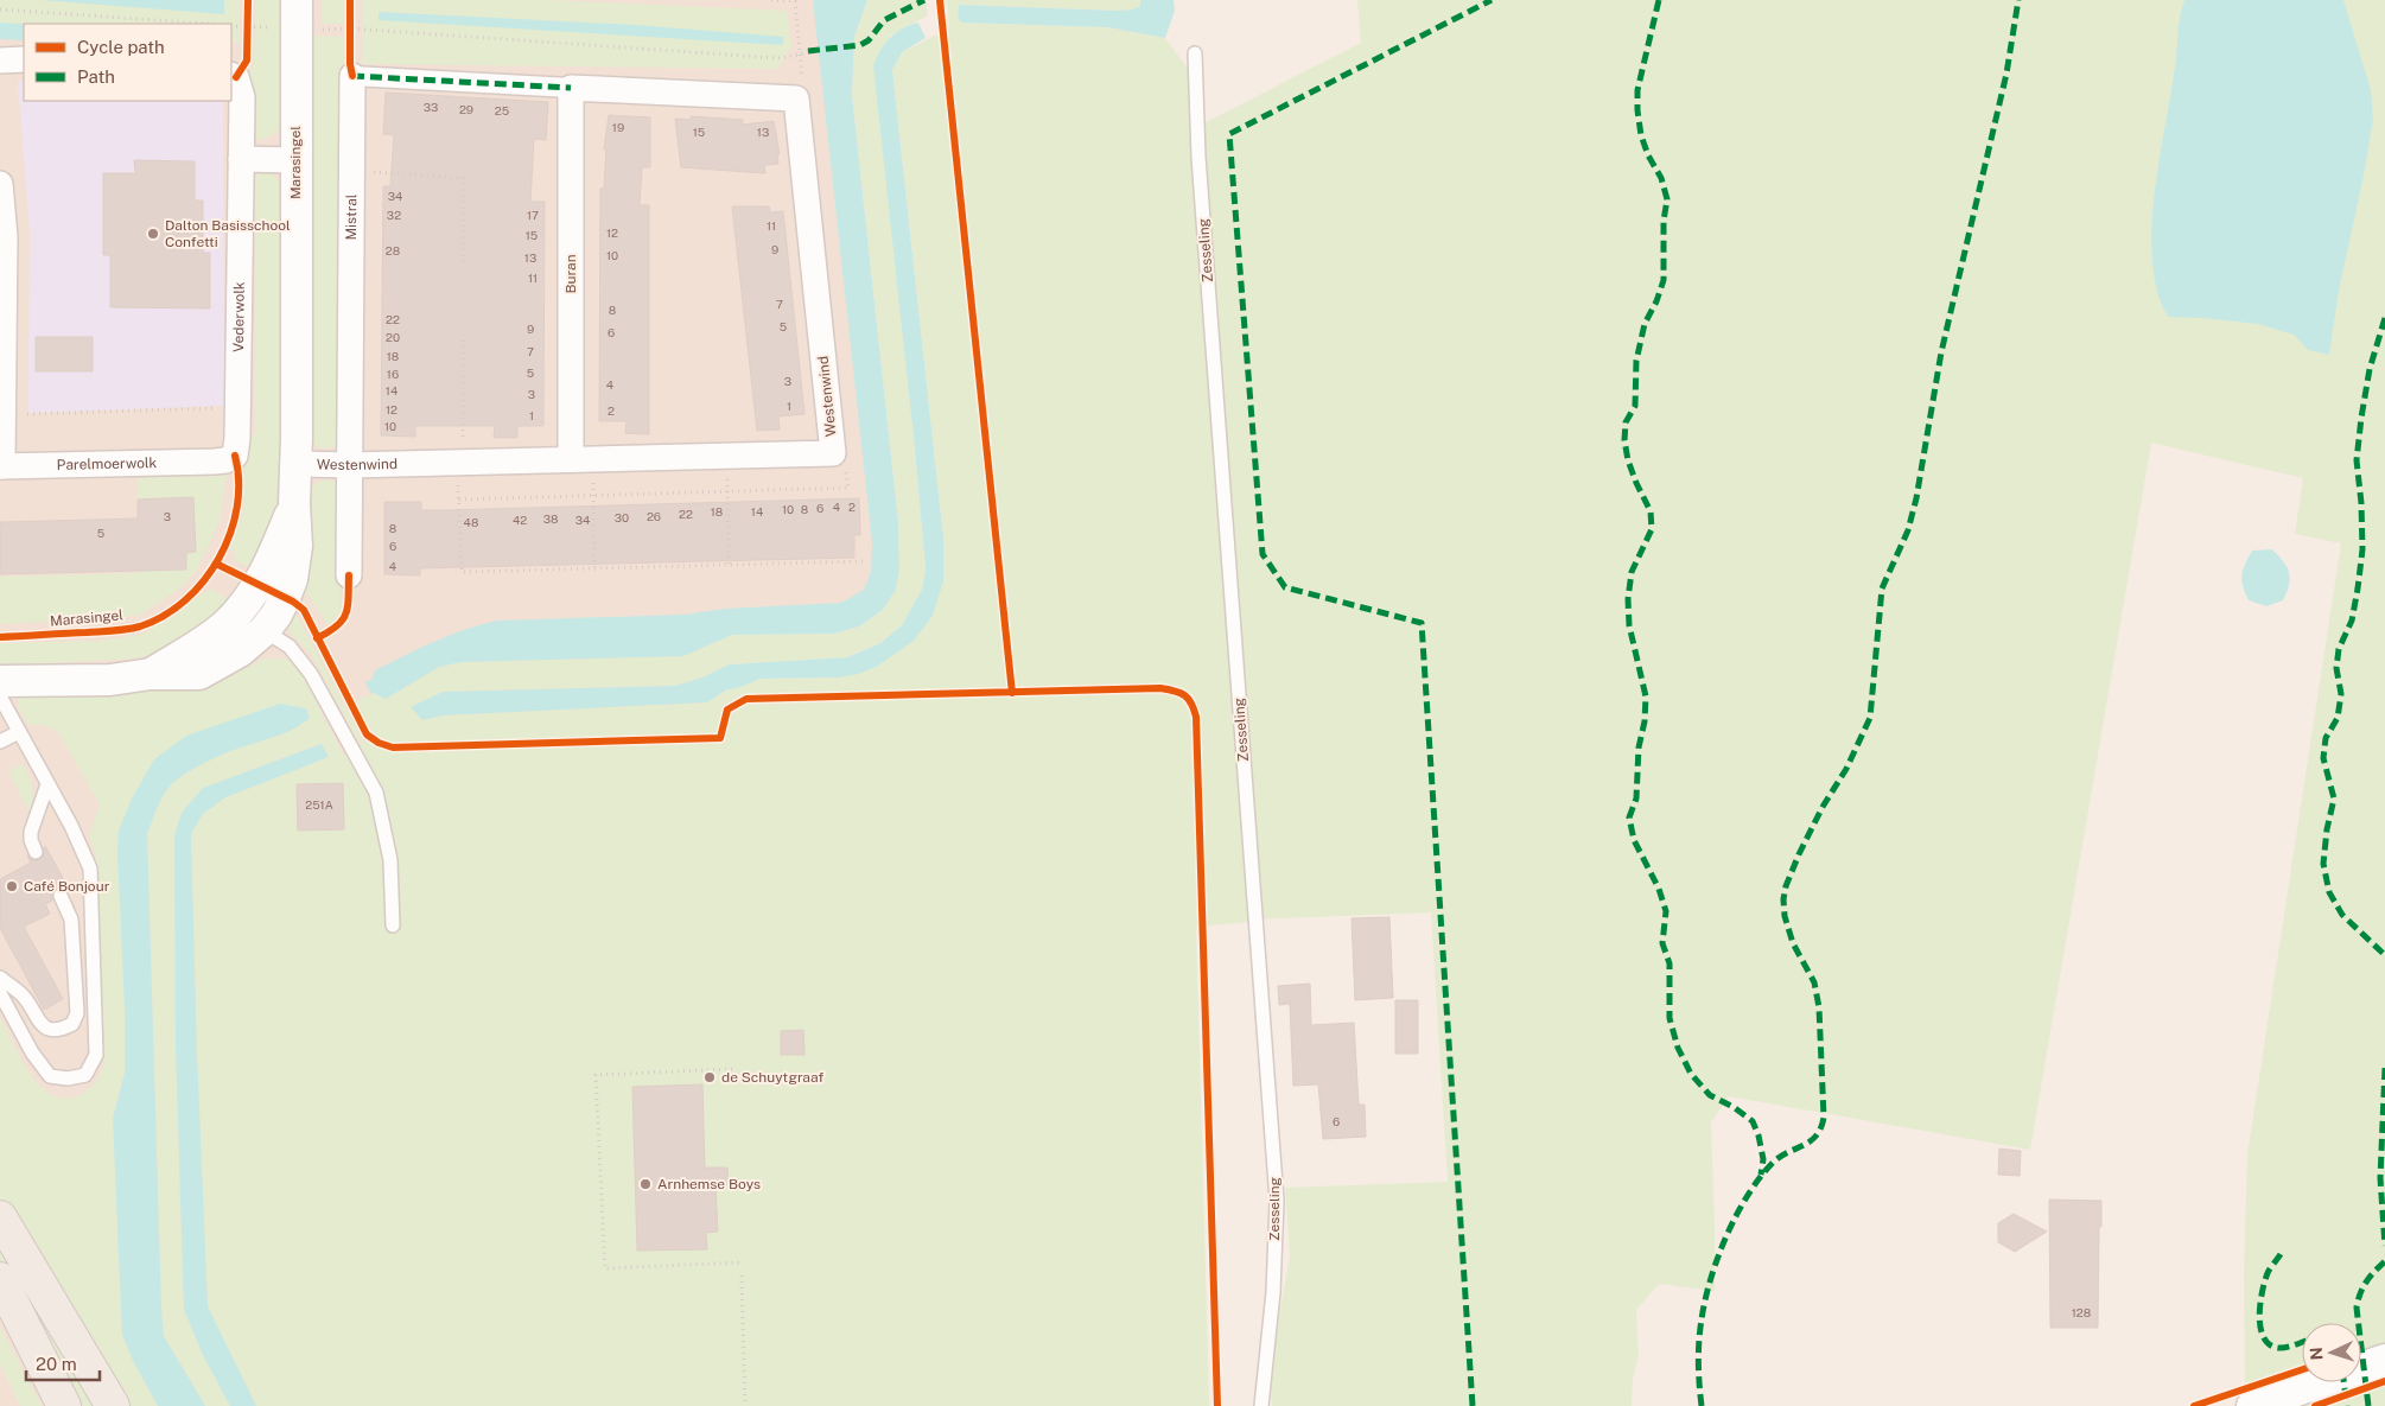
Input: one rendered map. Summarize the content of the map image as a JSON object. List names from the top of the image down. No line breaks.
{"streets":{"street":["Marasingel","Mistral","Buran","Vederwolk","Westenwind","Parelmoerwolk"],"lane":["Zesseling"]},"crossings":[["Marasingel","Westenwind"],["Mistral","Westenwind"],["Buran","Westenwind"],["Vederwolk","Parelmoerwolk"]],"places":["Dalton Basisschool Confetti","Café Bonjour","de Schuytgraaf","Arnhemse Boys"],"house_numbers":["33","29","25","19","15","13","34","32","17","11","12","15","9","28","10","13","11","7","8","22","5","9","6","20","7","18","5","16","3","4","14","3","1","12","2","1","10","4","2","6","10","8","18","14","22","3","26","30","38","42","34","48","8","5","6","4","251A","6","128"],"legend":["Cycle path","Path"],"scale_bar":"20 m","north":"left"}
